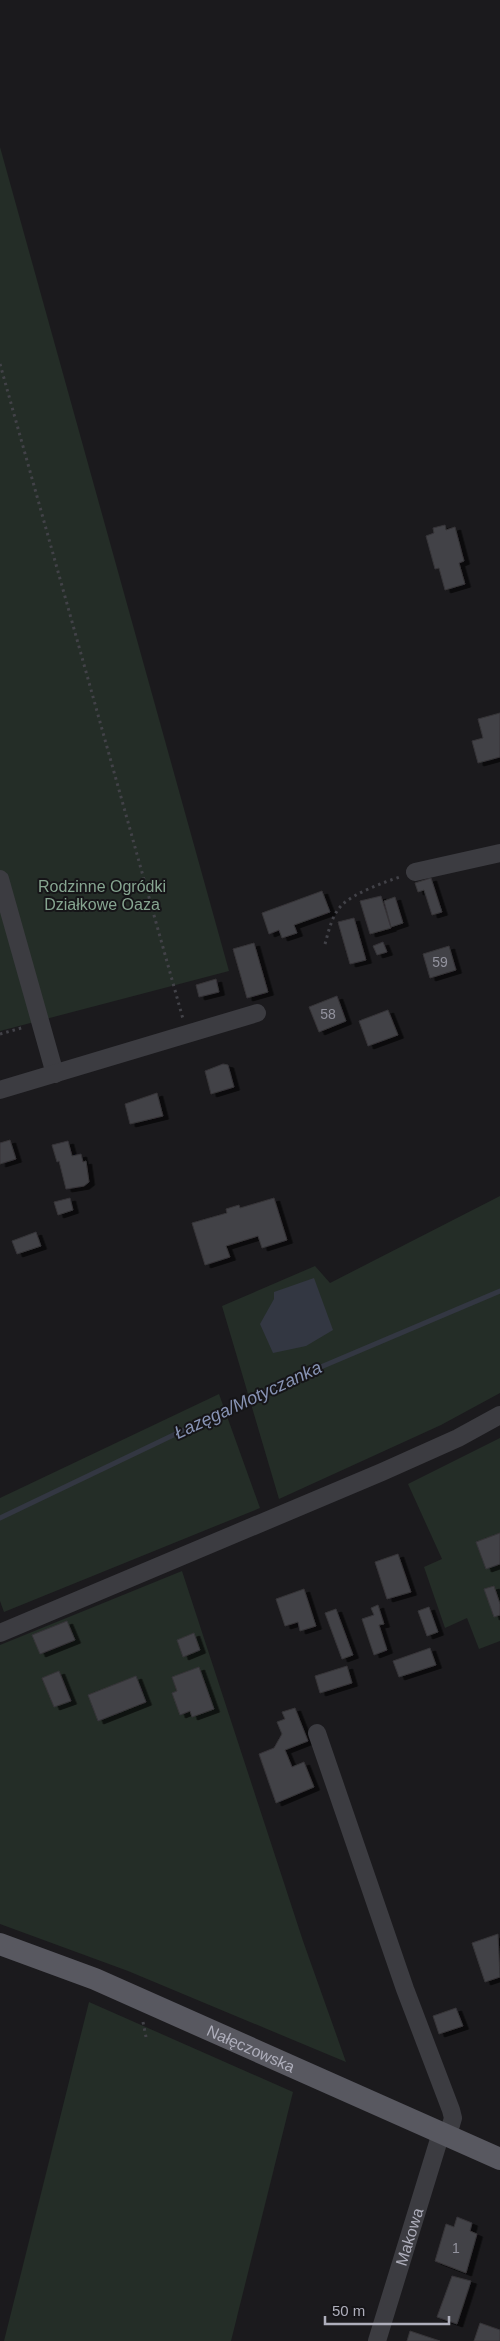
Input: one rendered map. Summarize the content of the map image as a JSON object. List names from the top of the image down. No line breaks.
{"streets":{"main road":["Nałęczowska"],"street":["Makowa"]},"crossings":[["Nałęczowska","Makowa"]],"water":["Łazęga/Motyczanka"],"parks":["Rodzinne Ogródki Działkowe Oaza"],"house_numbers":["59","58","1"],"scale_bar":"50 m"}
